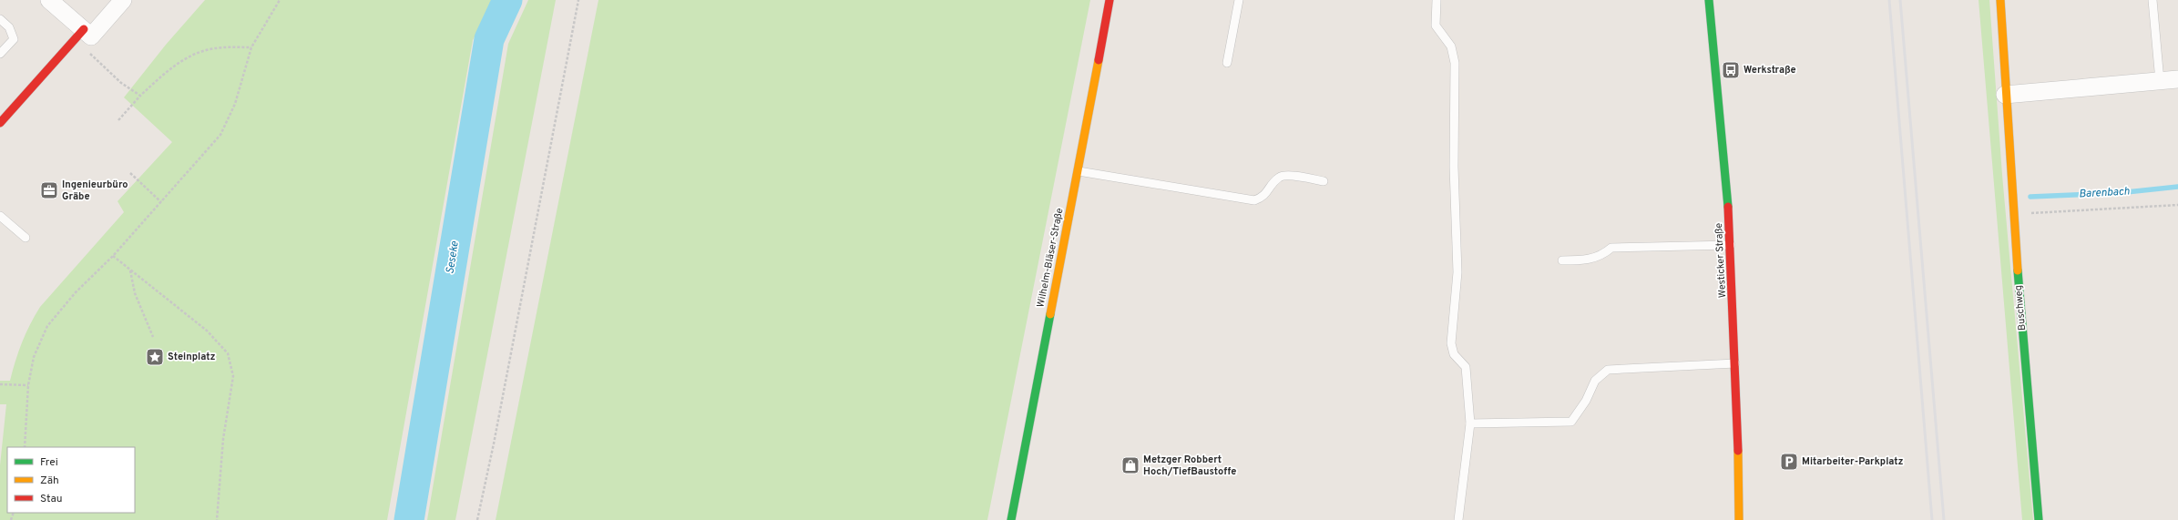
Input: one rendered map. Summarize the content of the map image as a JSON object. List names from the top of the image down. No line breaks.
{"streets":{"street":["Wilhelm-Bläser-Straße","Westicker Straße","Buschweg"]},"water":["Barenbach","Seseke"],"places":{"bus stop":["Werkstraße"],"office":["Ingenieurbüro Gräbe"],"place":["Steinplatz"],"parking":["Mitarbeiter-Parkplatz"],"shop":["Metzger Robbert Hoch/TiefBaustoffe"]},"legend":["Frei","Zäh","Stau"]}
